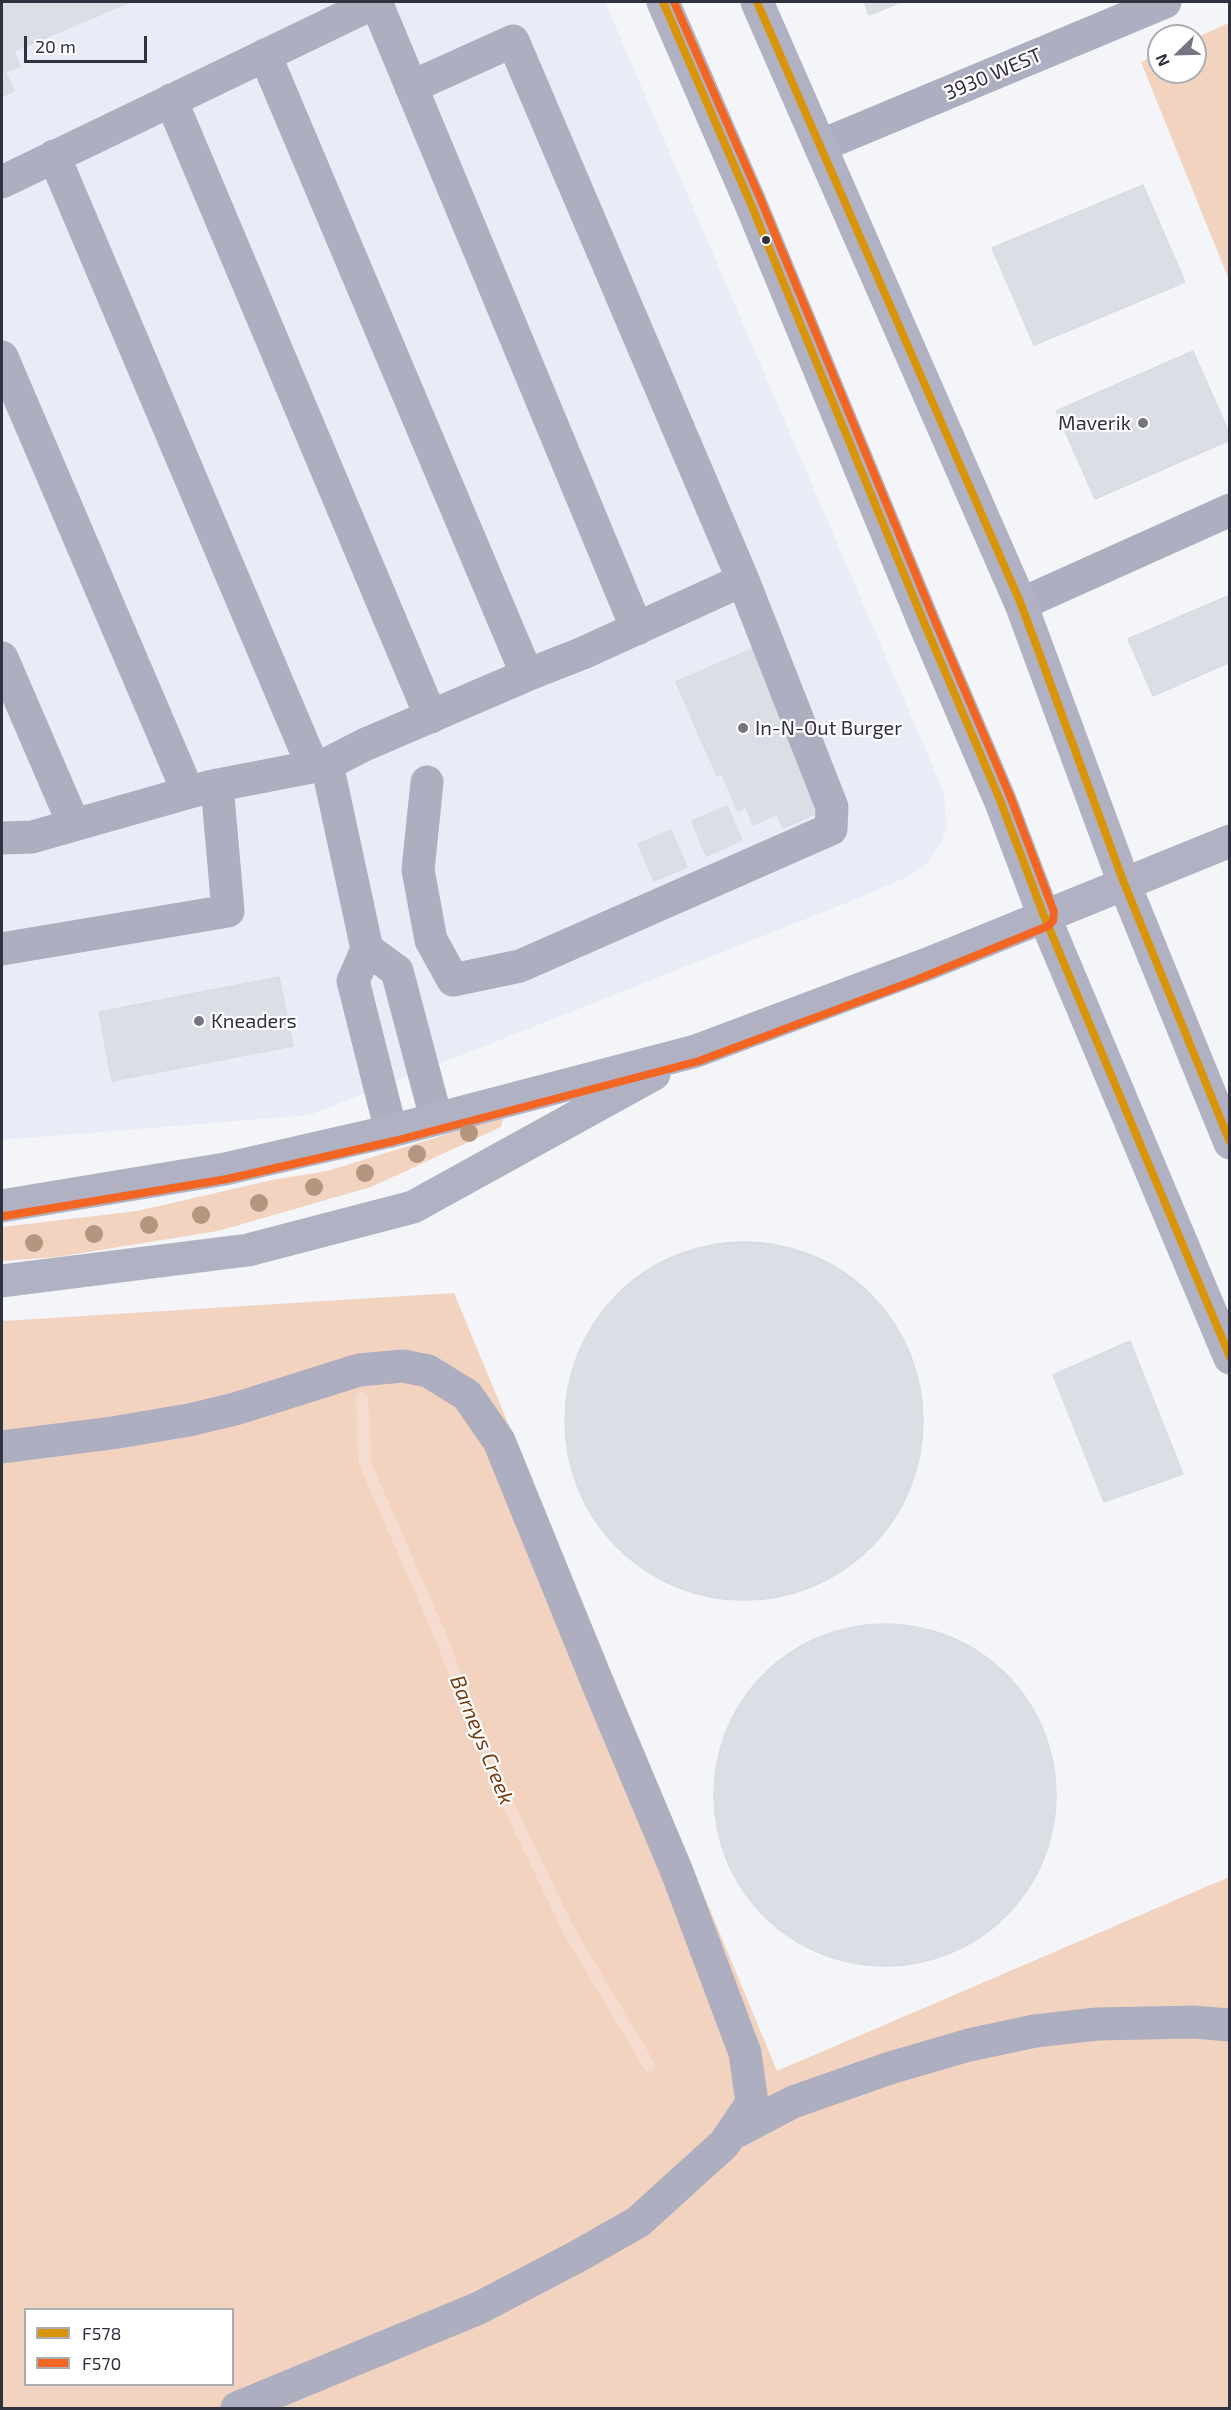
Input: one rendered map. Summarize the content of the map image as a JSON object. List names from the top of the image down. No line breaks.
{"streets":{"street":["3930 WEST"]},"water":["Barneys Creek"],"places":["Maverik","In-N-Out Burger","Kneaders"],"lines":["transit line F578","transit line F570"],"legend":["F578","F570"],"scale_bar":"20 m","north":"bottom left"}
